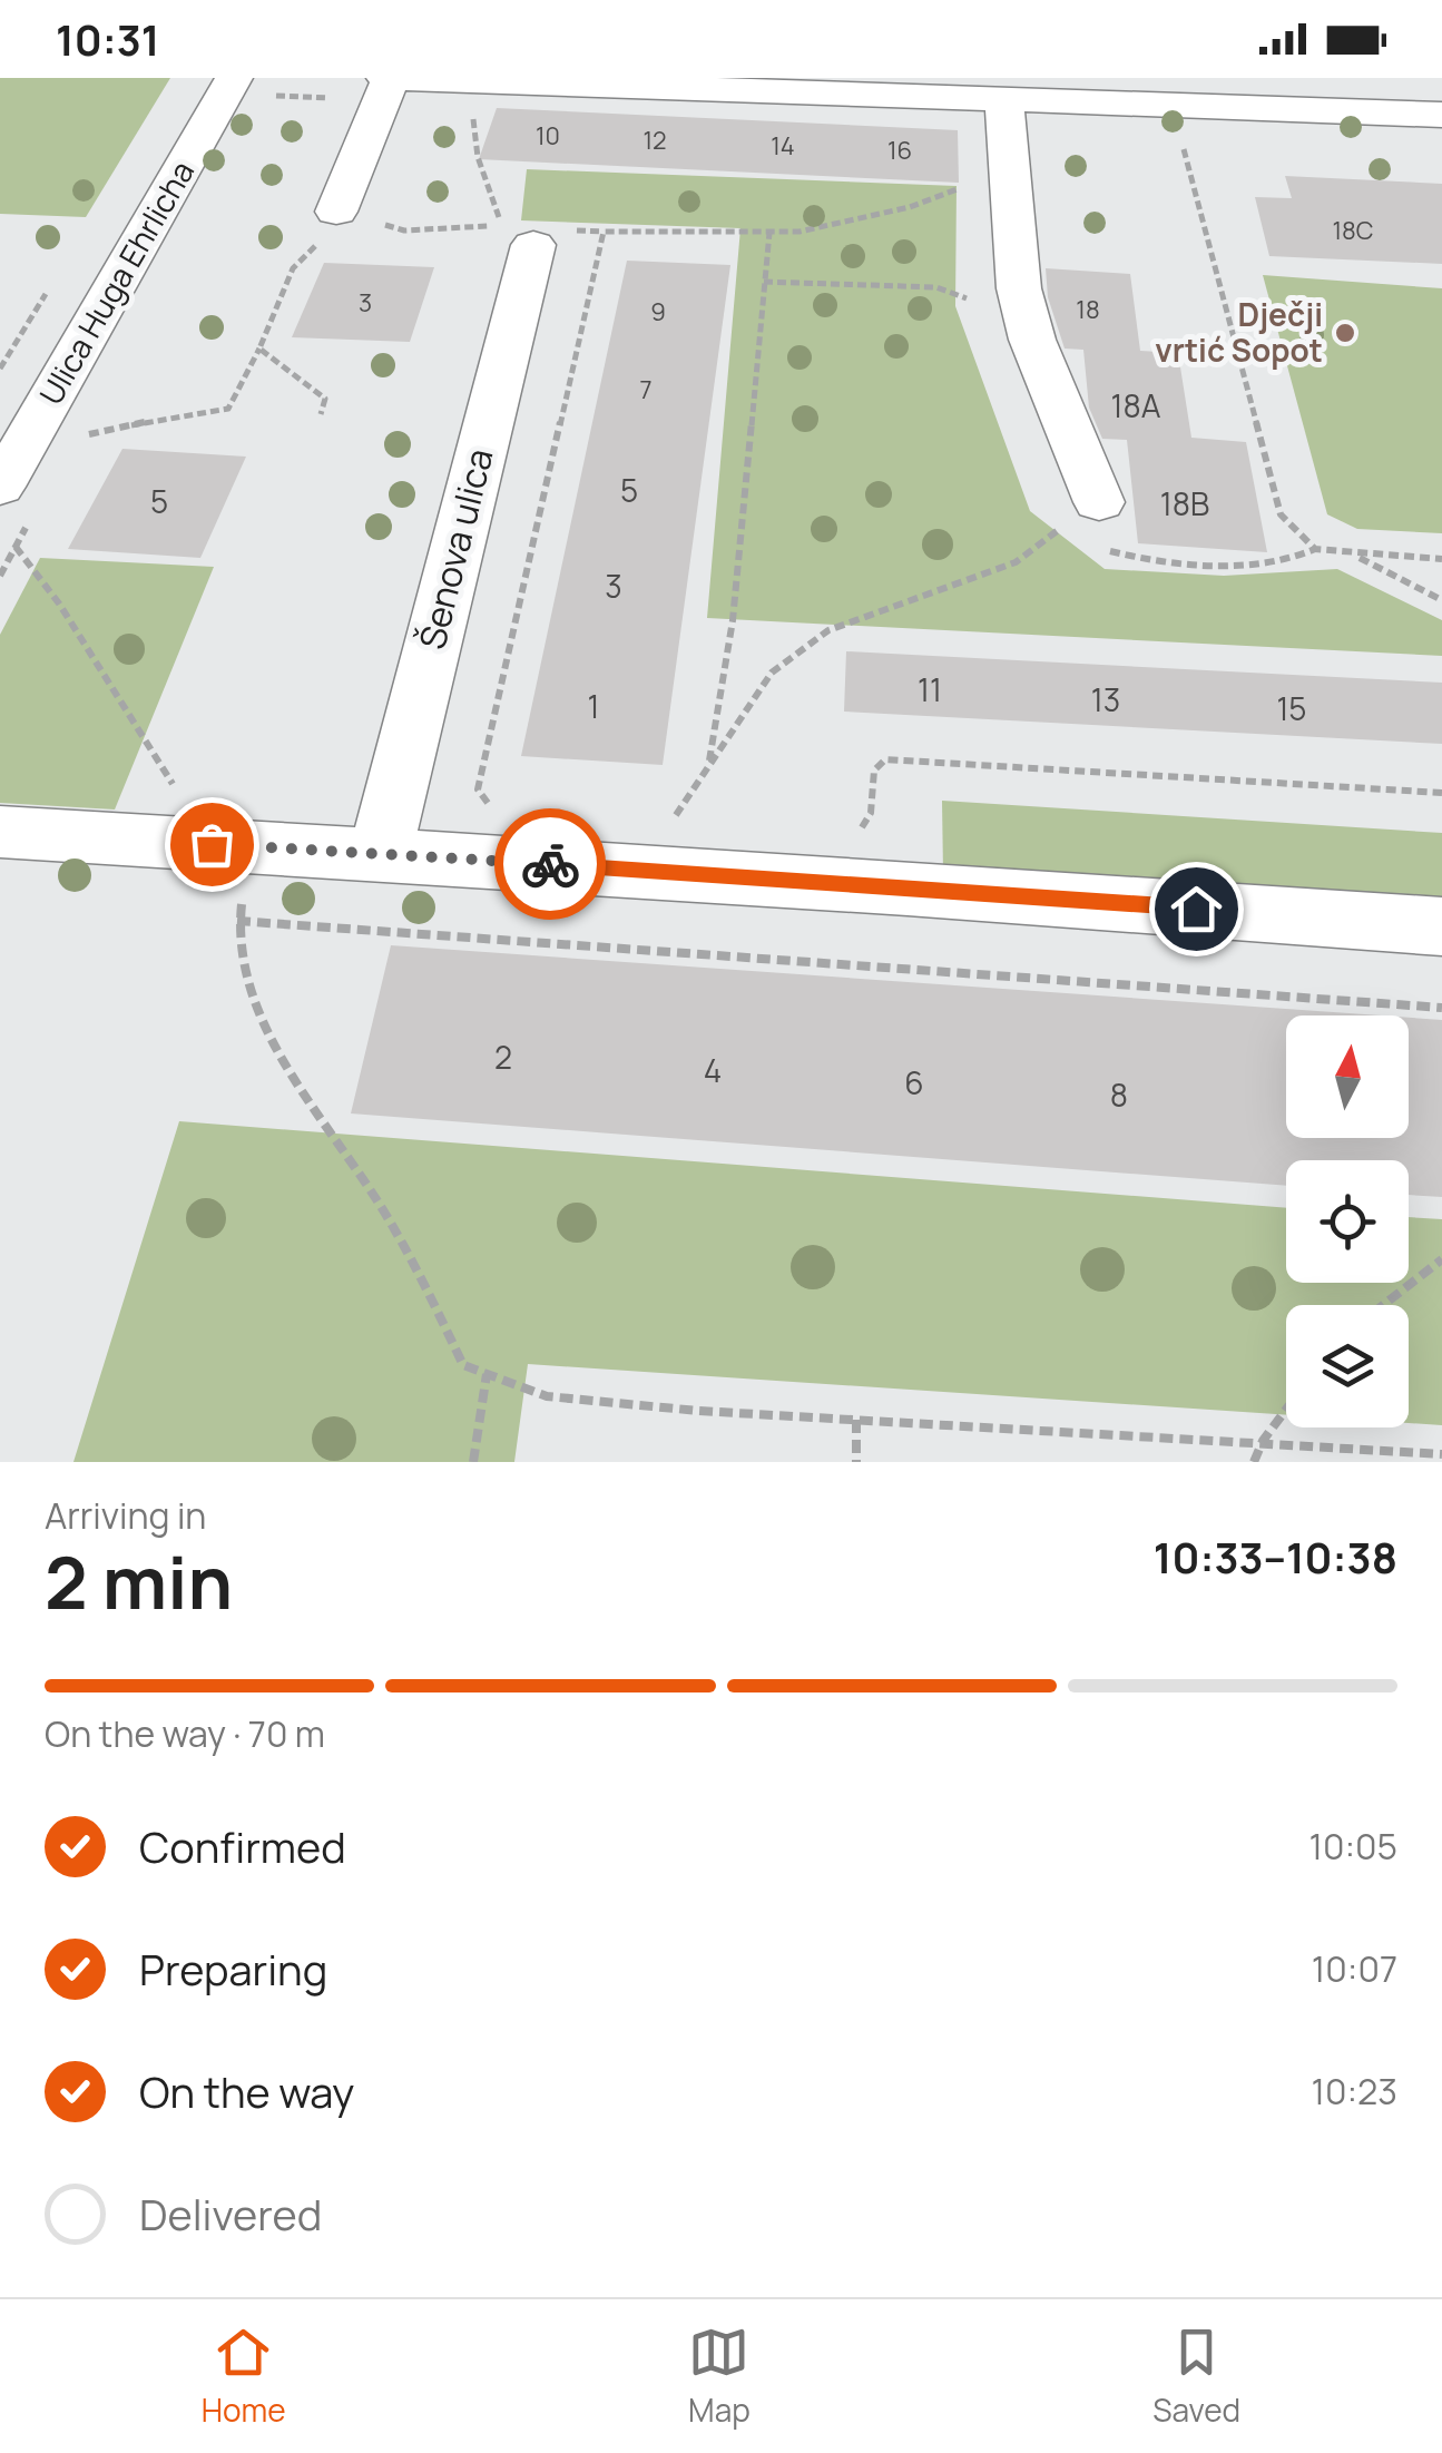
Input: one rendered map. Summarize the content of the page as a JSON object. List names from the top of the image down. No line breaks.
{"streets":{"street":["Ulica Huga Ehrlicha","Šenova ulica"]},"places":["Dječji vrtić Sopot"],"house_numbers":["10","12","14","16","18C","3","18","9","7","18A","5","5","18B","3","11","13","1","15","2","4","6","8"],"north":"top","page":{"status":"10:31","heading":["2 min","Arriving in","10:33–10:38"],"bar":"On the way · 70 m","list":[["Confirmed","10:05"],["Preparing","10:07"],["On the way","10:23"],"Delivered"],"tabs":["Home","Map","Saved"]}}
